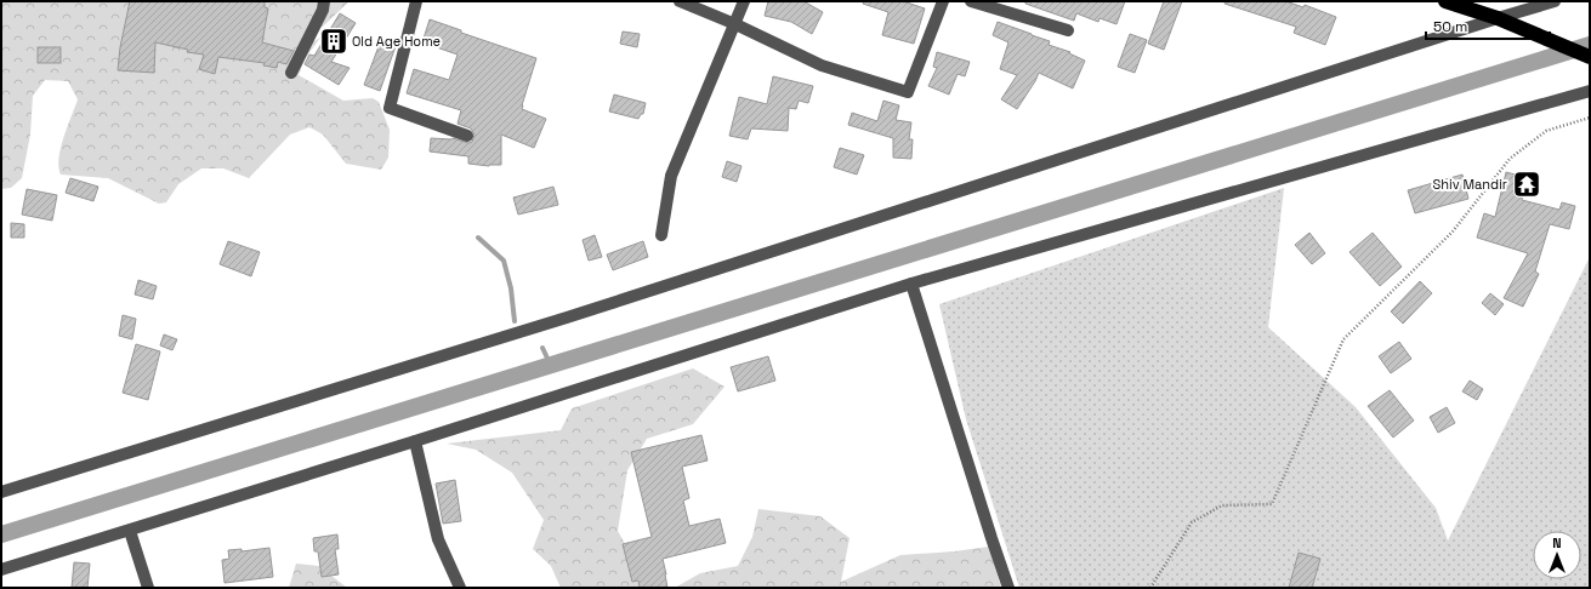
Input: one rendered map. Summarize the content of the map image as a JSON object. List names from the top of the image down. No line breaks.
{"places":{"building":["Old Age Home"],"temple":["Shiv Mandir"]},"scale_bar":"50 m","north":"top"}
